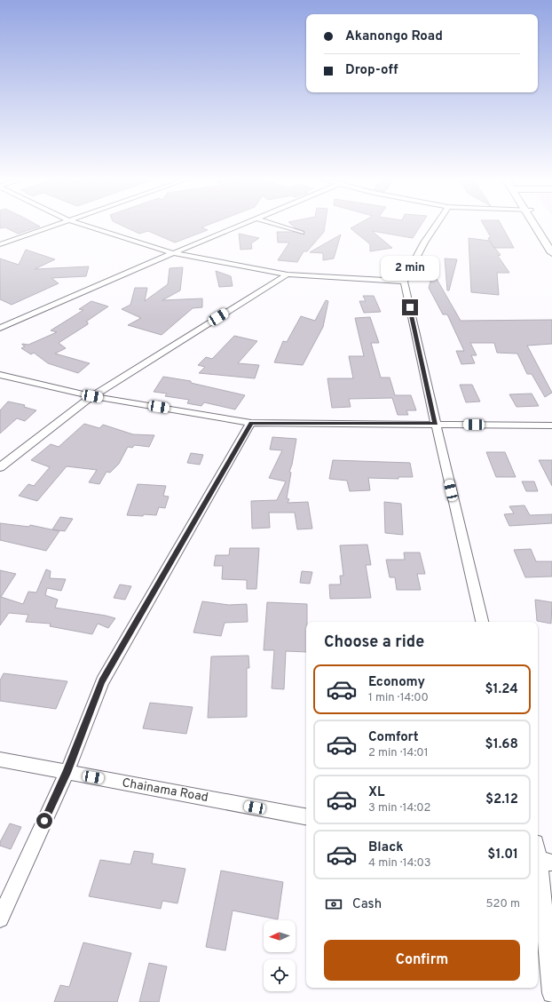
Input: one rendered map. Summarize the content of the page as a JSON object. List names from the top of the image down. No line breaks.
{"streets":{"street":["Chainama Road"]},"north":"left","page":{"banner":["Akanongo Road","Drop-off"],"bubble":"2 min","heading":"Choose a ride","list":[{"name":"Economy","note":"1 min · 14:00","value":"$1.24"},{"name":"Comfort","note":"2 min · 14:01","value":"$1.68"},{"name":"XL","note":"3 min · 14:02","value":"$2.12"},{"name":"Black","note":"4 min · 14:03","value":"$1.01"}],"pay":["Cash","520 m"],"buttons":"Confirm"}}
